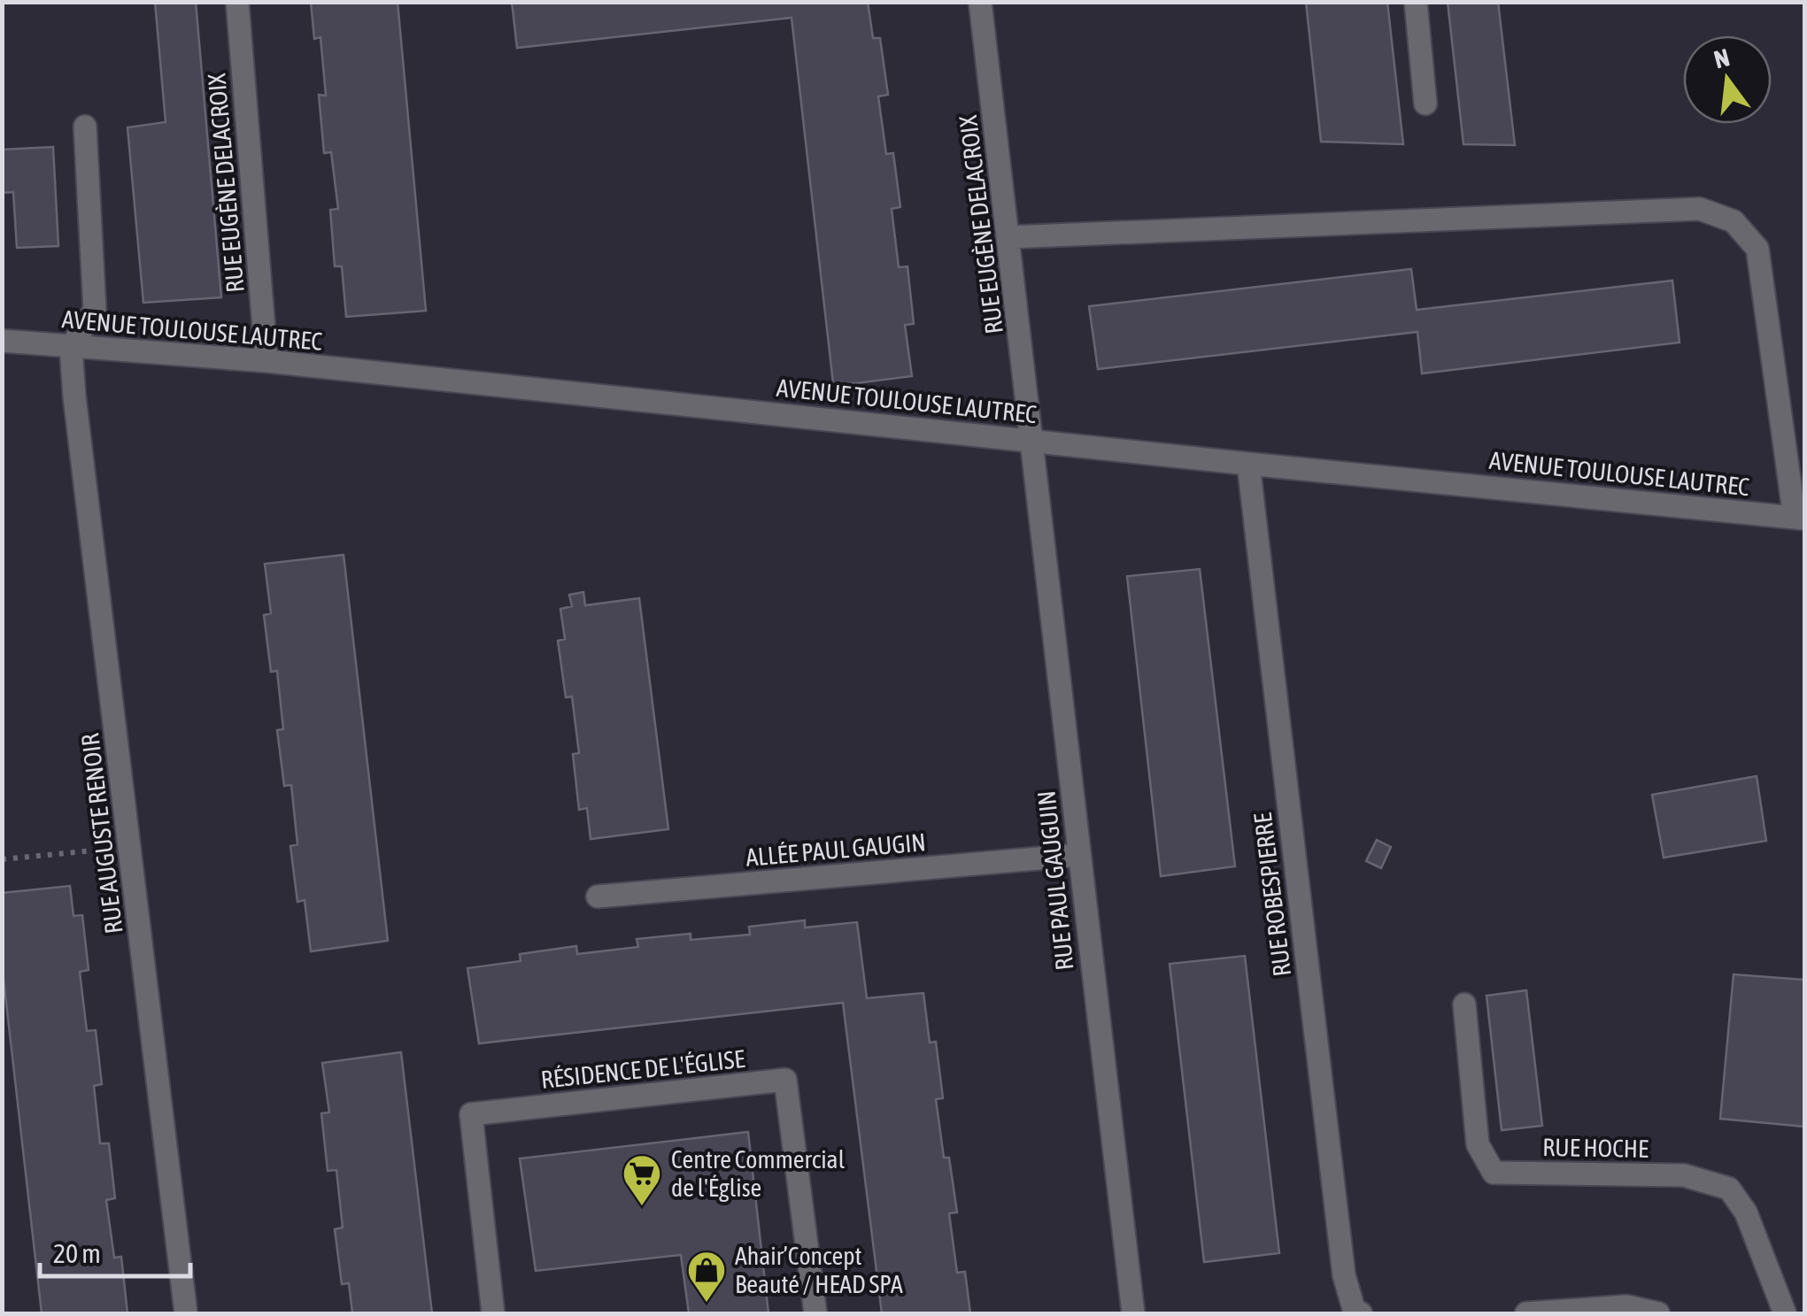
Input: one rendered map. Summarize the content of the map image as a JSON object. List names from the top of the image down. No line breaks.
{"streets":{"street":["RUE EUGÈNE DELACROIX","AVENUE TOULOUSE LAUTREC","RUE AUGUSTE RENOIR","ALLÉE PAUL GAUGIN","RUE PAUL GAUGUIN","RUE ROBESPIERRE","RÉSIDENCE DE L'ÉGLISE","RUE HOCHE"]},"crossings":[["RUE EUGÈNE DELACROIX","AVENUE TOULOUSE LAUTREC"],["RUE EUGÈNE DELACROIX","RUE PAUL GAUGUIN"],["AVENUE TOULOUSE LAUTREC","RUE AUGUSTE RENOIR"],["AVENUE TOULOUSE LAUTREC","RUE PAUL GAUGUIN"],["AVENUE TOULOUSE LAUTREC","RUE ROBESPIERRE"],["ALLÉE PAUL GAUGIN","RUE PAUL GAUGUIN"]],"places":{"supermarket":["Centre Commercial de l'Église"],"shop":["Ahair’Concept Beauté / HEAD SPA"]},"scale_bar":"20 m","north":"top"}
